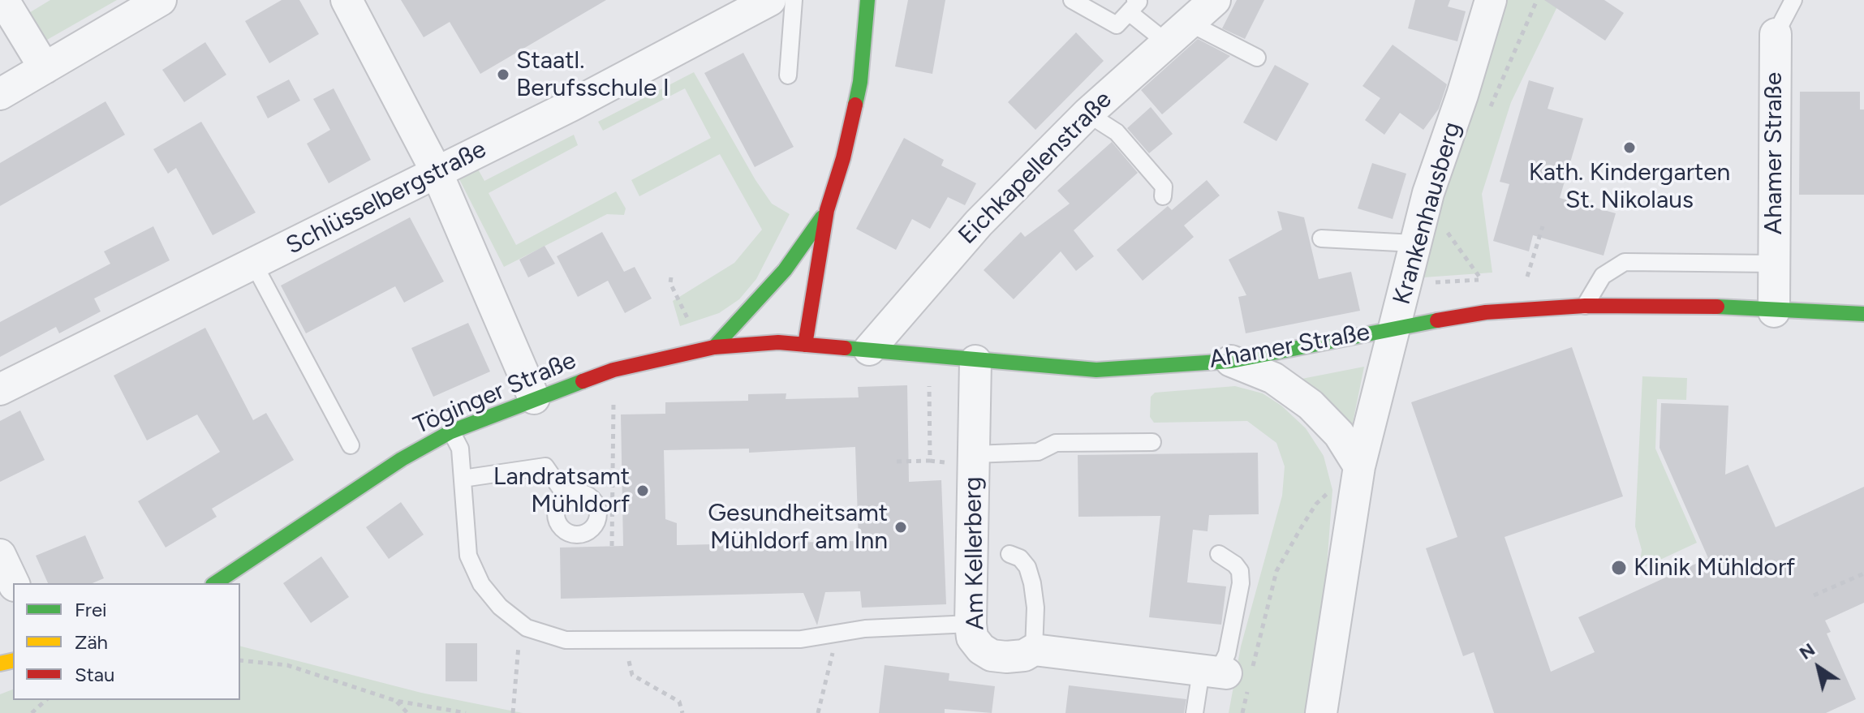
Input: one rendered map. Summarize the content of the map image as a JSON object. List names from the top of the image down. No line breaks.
{"streets":{"street":["Ahamer Straße","Eichkapellenstraße","Schlüsselbergstraße","Krankenhausberg","Töginger Straße","Am Kellerberg"]},"crossings":[["Ahamer Straße","Eichkapellenstraße"],["Ahamer Straße","Krankenhausberg"],["Ahamer Straße","Töginger Straße"],["Ahamer Straße","Am Kellerberg"]],"places":["Staatl. Berufsschule I","Kath. Kindergarten St. Nikolaus","Landratsamt Mühldorf","Gesundheitsamt Mühldorf am Inn","Klinik Mühldorf"],"legend":["Frei","Zäh","Stau"],"north":"top left"}
